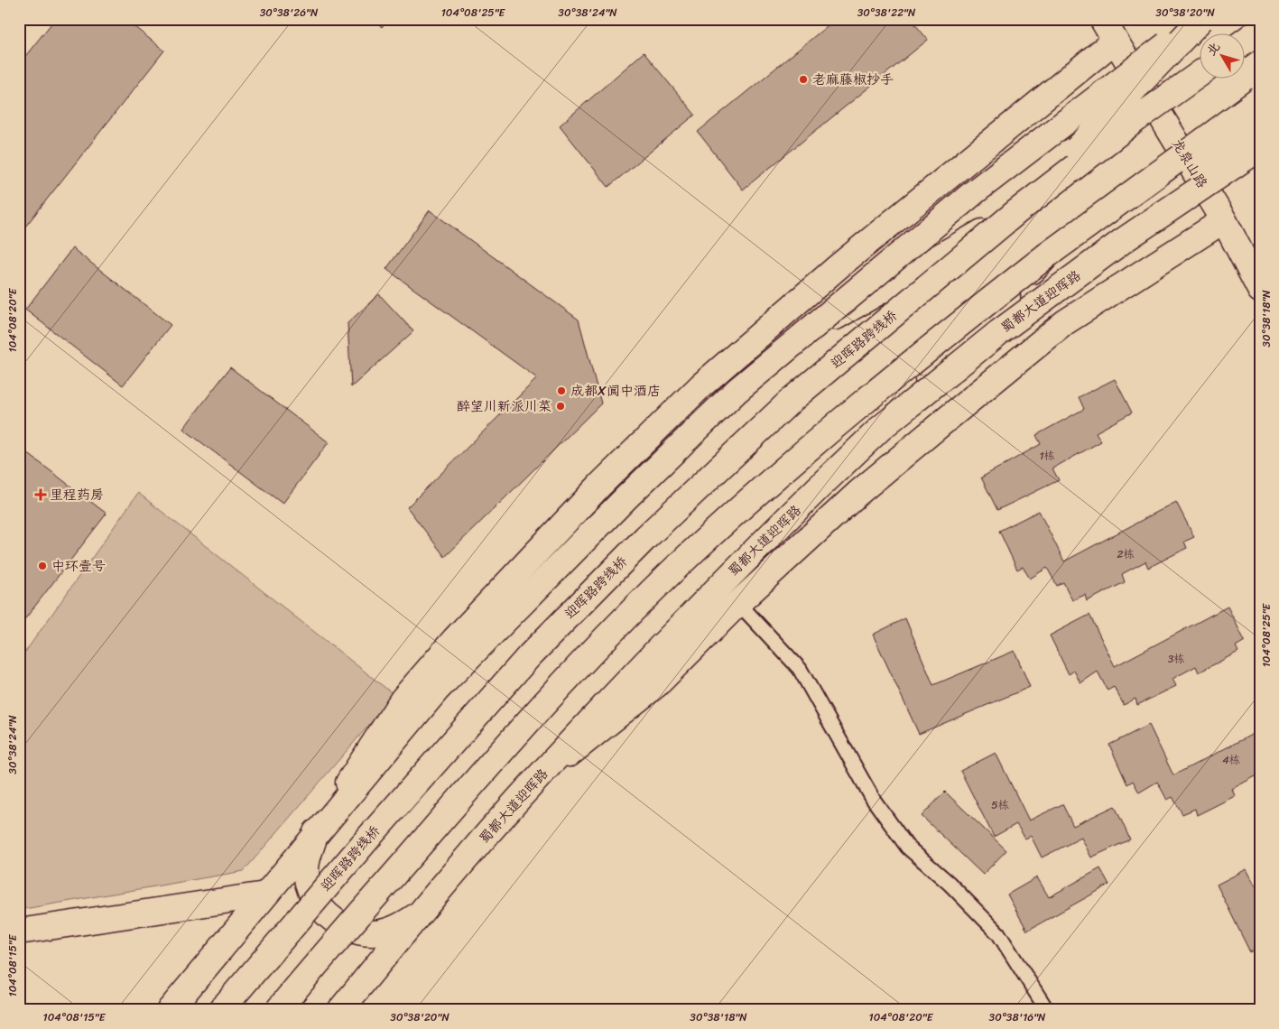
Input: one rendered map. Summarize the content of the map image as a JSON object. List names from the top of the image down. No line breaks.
{"streets":{"main road":["龙泉山路","蜀都大道迎晖路","迎晖路跨线桥"]},"places":{"other":["老麻藤椒抄手","成都X阆中酒店","醉望川新派川菜","中环壹号"],"health":["里程药房"]},"house_numbers":["1栋","2栋","3栋","4栋","5栋"],"north":"top left","coordinates":["30°38'26\"N","104°08'25\"E","30°38'24\"N","30°38'22\"N","30°38'20\"N","30°38'18\"N","104°08'20\"E","104°08'15\"E","30°38'16\"N"]}
